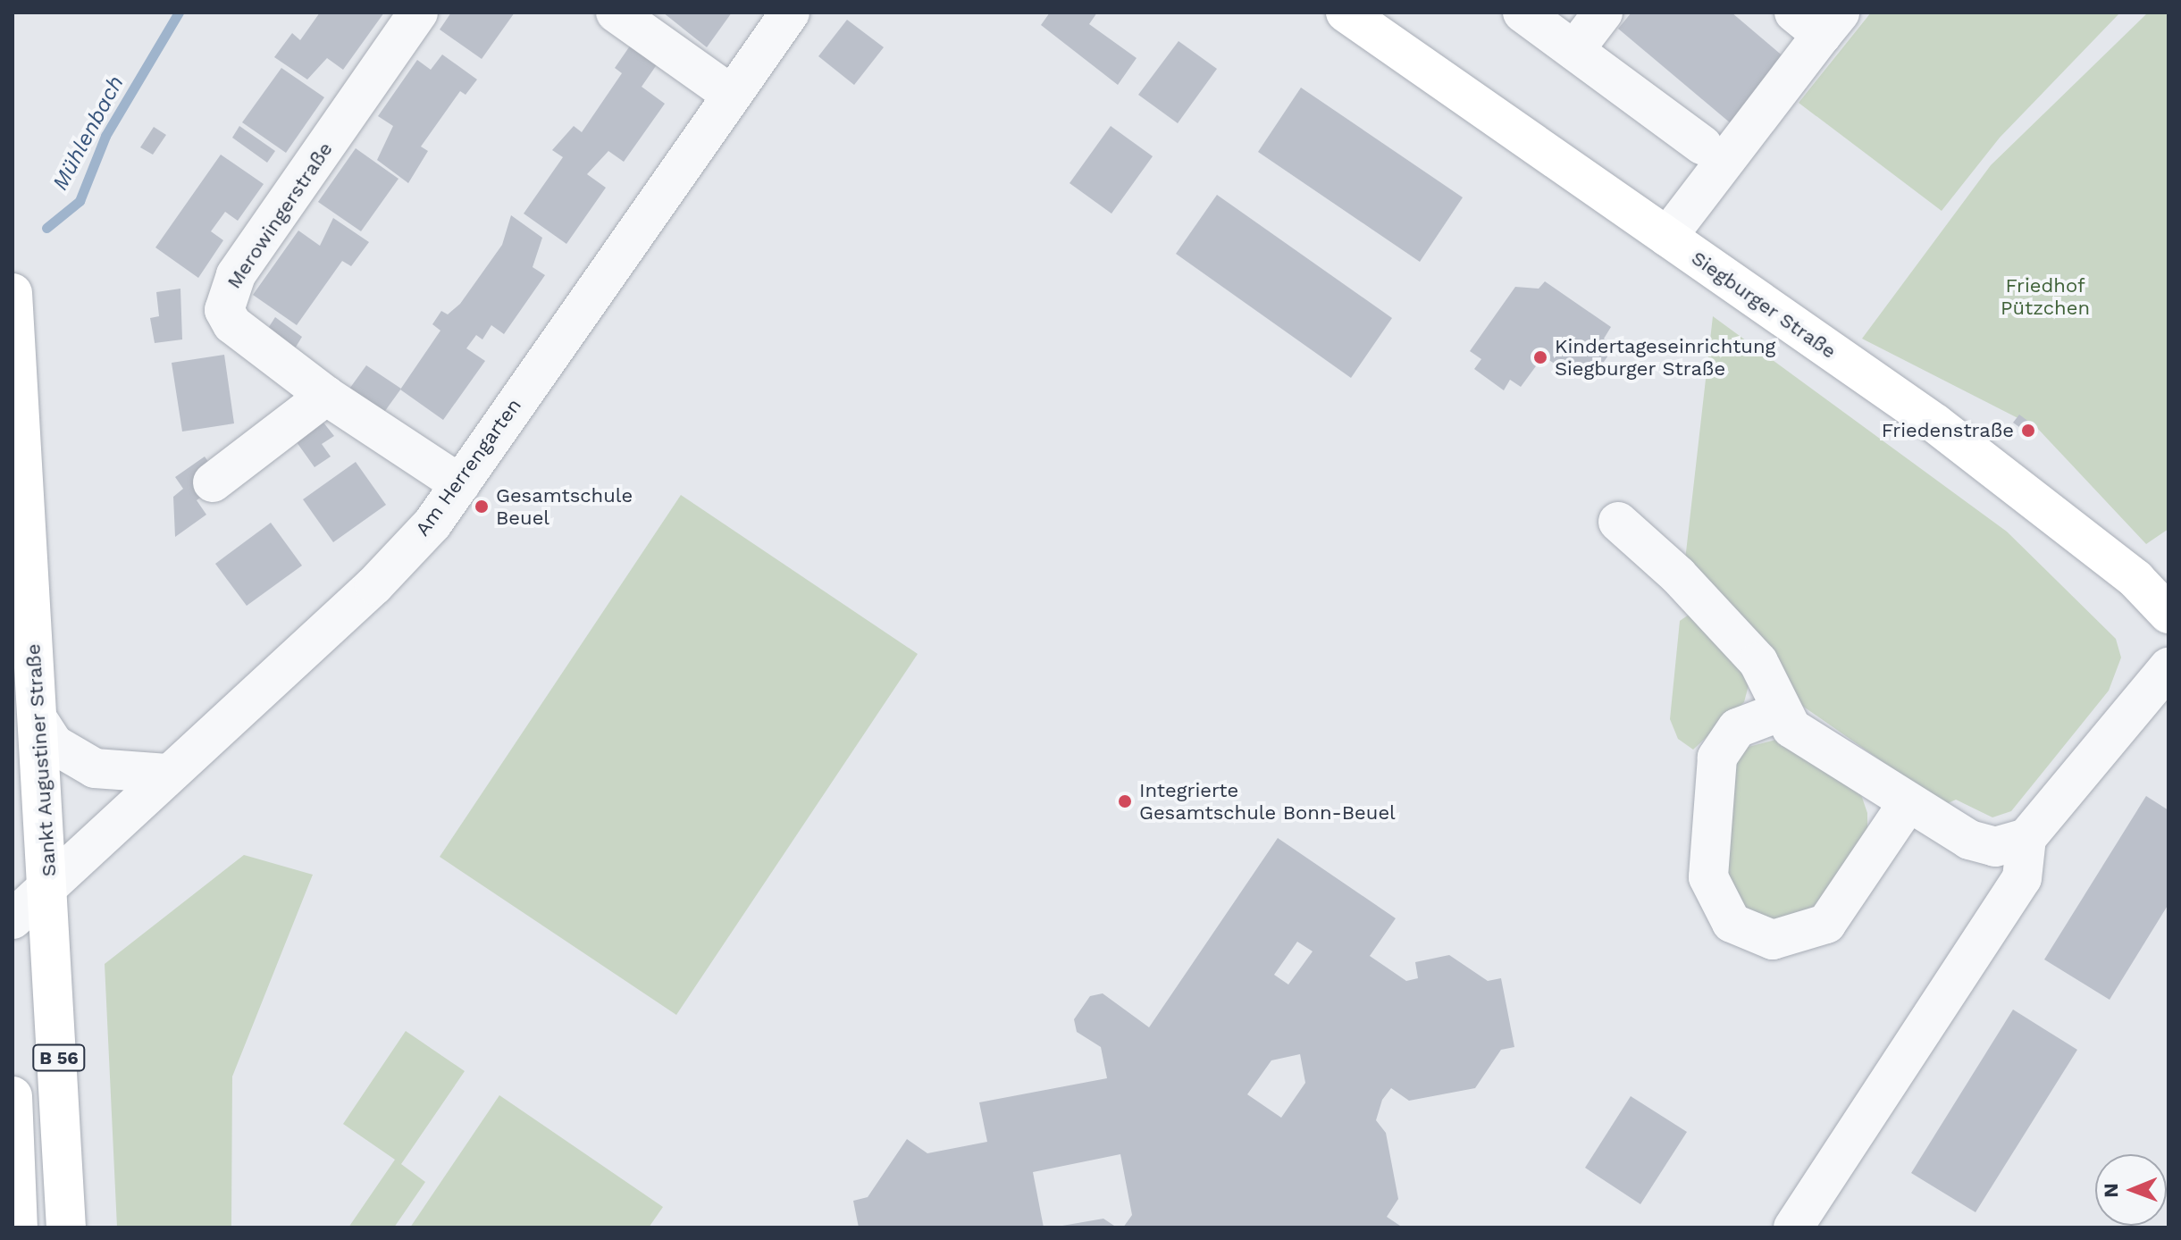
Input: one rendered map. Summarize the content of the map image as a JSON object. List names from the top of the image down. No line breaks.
{"streets":{"main road":["Siegburger Straße","Sankt Augustiner Straße","B 56"],"street":["Merowingerstraße","Am Herrengarten"]},"crossings":[["Merowingerstraße","Am Herrengarten"],["Am Herrengarten","Sankt Augustiner Straße"]],"water":["Mühlenbach"],"parks":["Friedhof Pützchen"],"places":["Kindertageseinrichtung Siegburger Straße","Friedenstraße","Gesamtschule Beuel","Integrierte Gesamtschule Bonn-Beuel"],"north":"left"}
